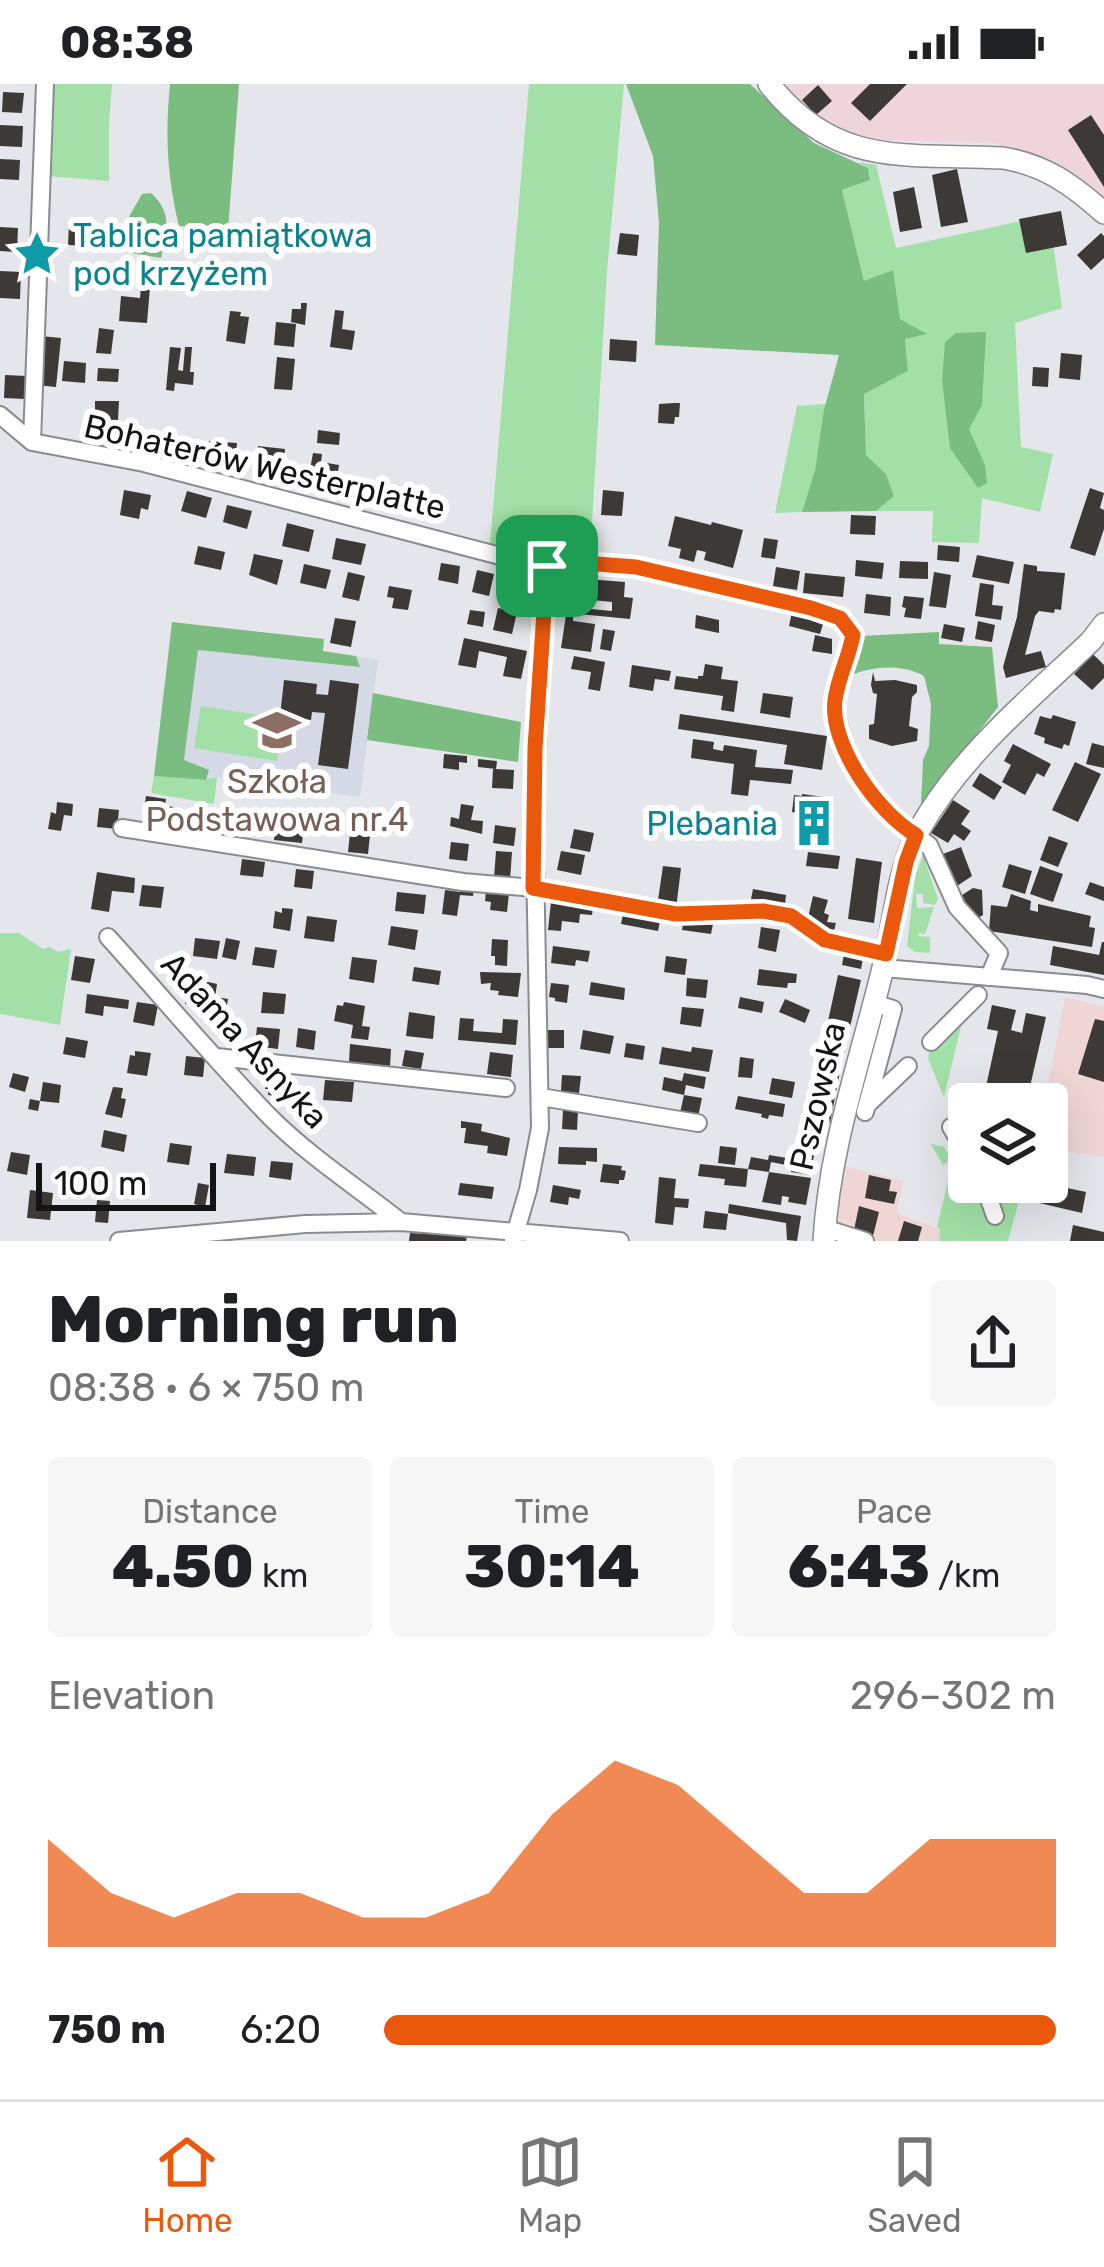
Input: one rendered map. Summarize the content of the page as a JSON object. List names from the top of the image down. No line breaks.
{"streets":{"main road":["Pszowska"],"street":["Bohaterów Westerplatte","Adama Asnyka"]},"crossings":[["Bohaterów Westerplatte","Pszowska"]],"places":{"place":["Tablica pamiątkowa pod krzyżem"],"school or university":["Szkoła Podstawowa nr.4"],"building":["Plebania"]},"scale_bar":"100 m","page":{"status":"08:38","scale":"100 m","heading":["Morning run","08:38 · 6 × 750 m"],"stats":[["Distance","4.50 km"],["Time","30:14"],["Pace","6:43 /km"]],"chart":["Elevation","296–302 m"],"list":[{"name":"750 m","note":"6:20"}],"tabs":["Home","Map","Saved"]}}
